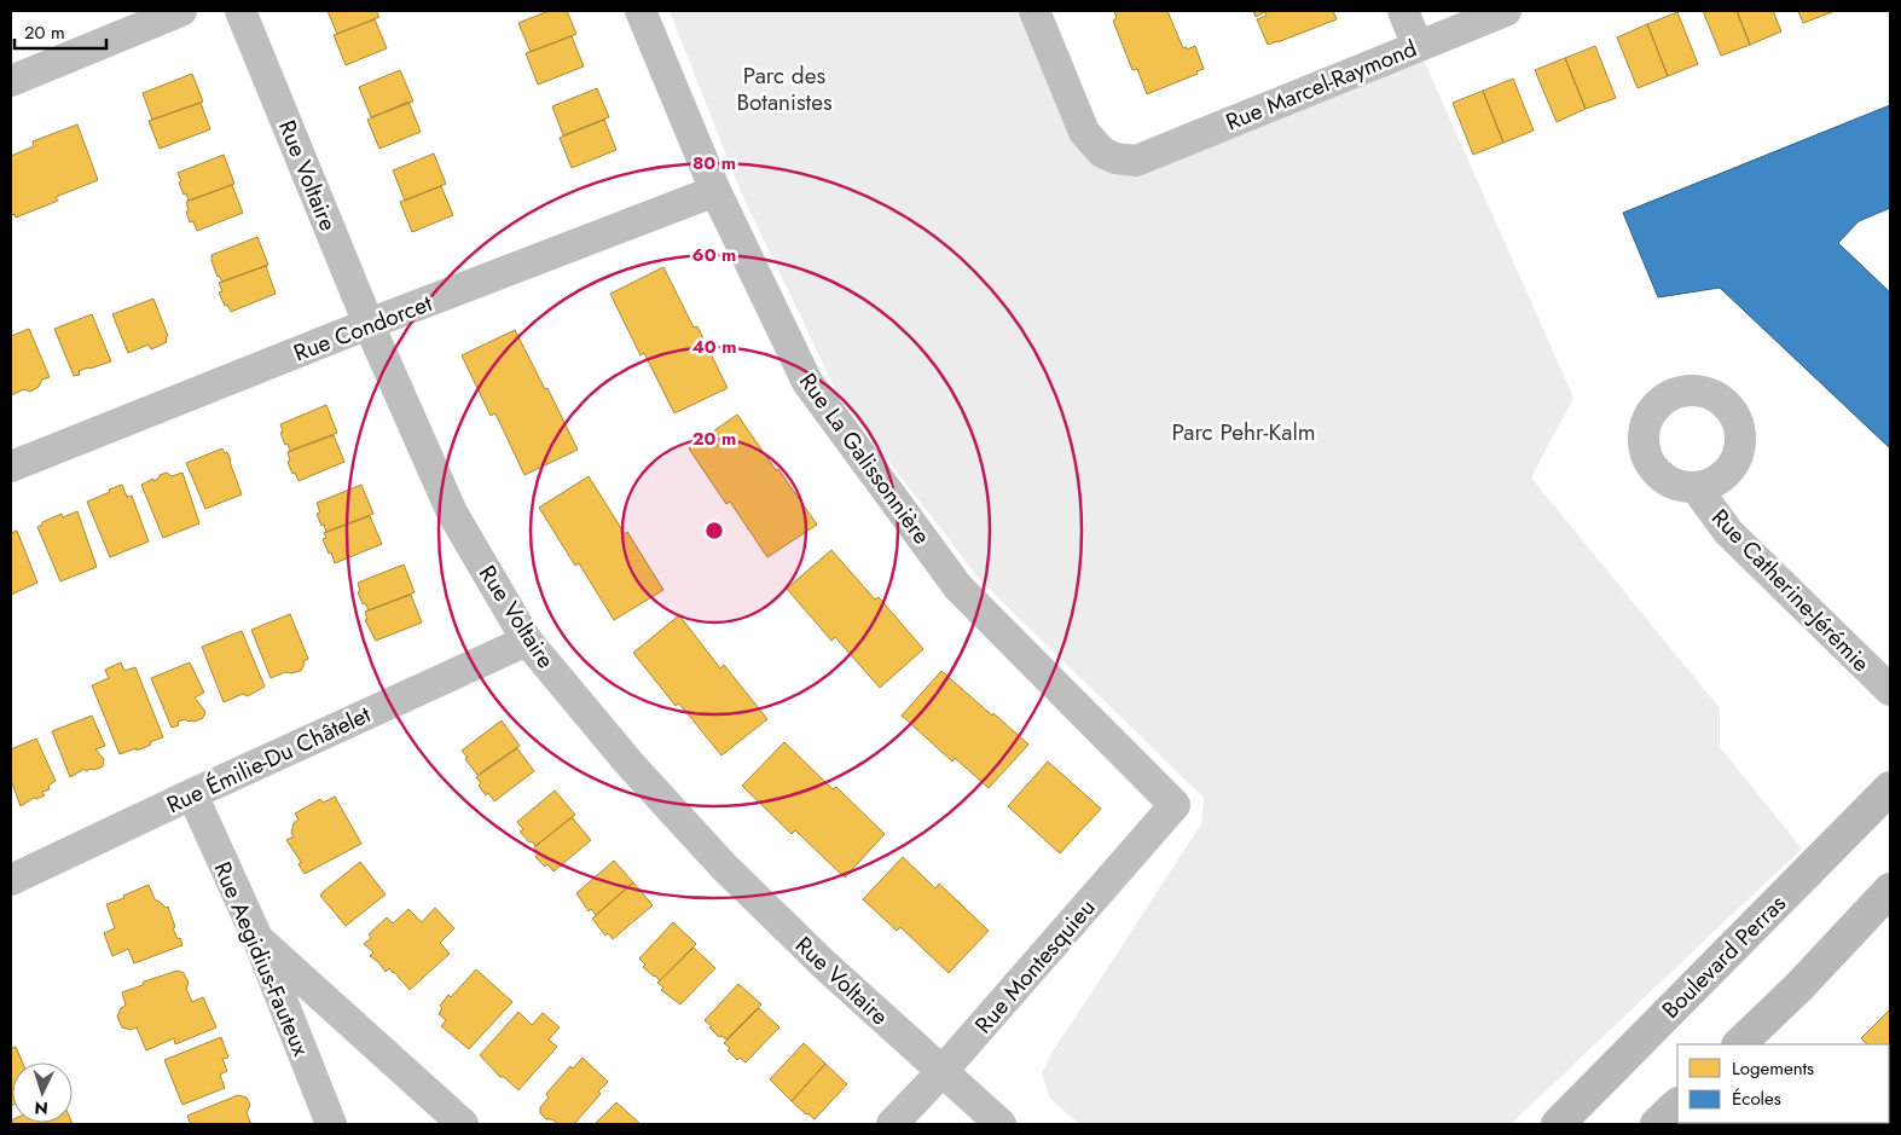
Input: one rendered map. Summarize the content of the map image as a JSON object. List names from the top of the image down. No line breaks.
{"streets":{"main road":["Boulevard Perras"],"street":["Rue Marcel-Raymond","Rue Voltaire","Rue Condorcet","Rue La Galissonnière","Rue Catherine-Jérémie","Rue Émilie-Du Châtelet","Rue Aegidius-Fauteux","Rue Montesquieu"]},"crossings":[["Rue Voltaire","Rue Condorcet"],["Rue Voltaire","Rue Émilie-Du Châtelet"],["Rue Voltaire","Rue Montesquieu"],["Rue Condorcet","Rue La Galissonnière"],["Rue La Galissonnière","Rue Montesquieu"],["Rue Émilie-Du Châtelet","Rue Aegidius-Fauteux"]],"parks":["Parc des Botanistes","Parc Pehr-Kalm"],"legend":["Logements","Écoles"],"scale_bar":"20 m","north":"bottom","rings":["80 m","60 m","40 m","20 m"]}
